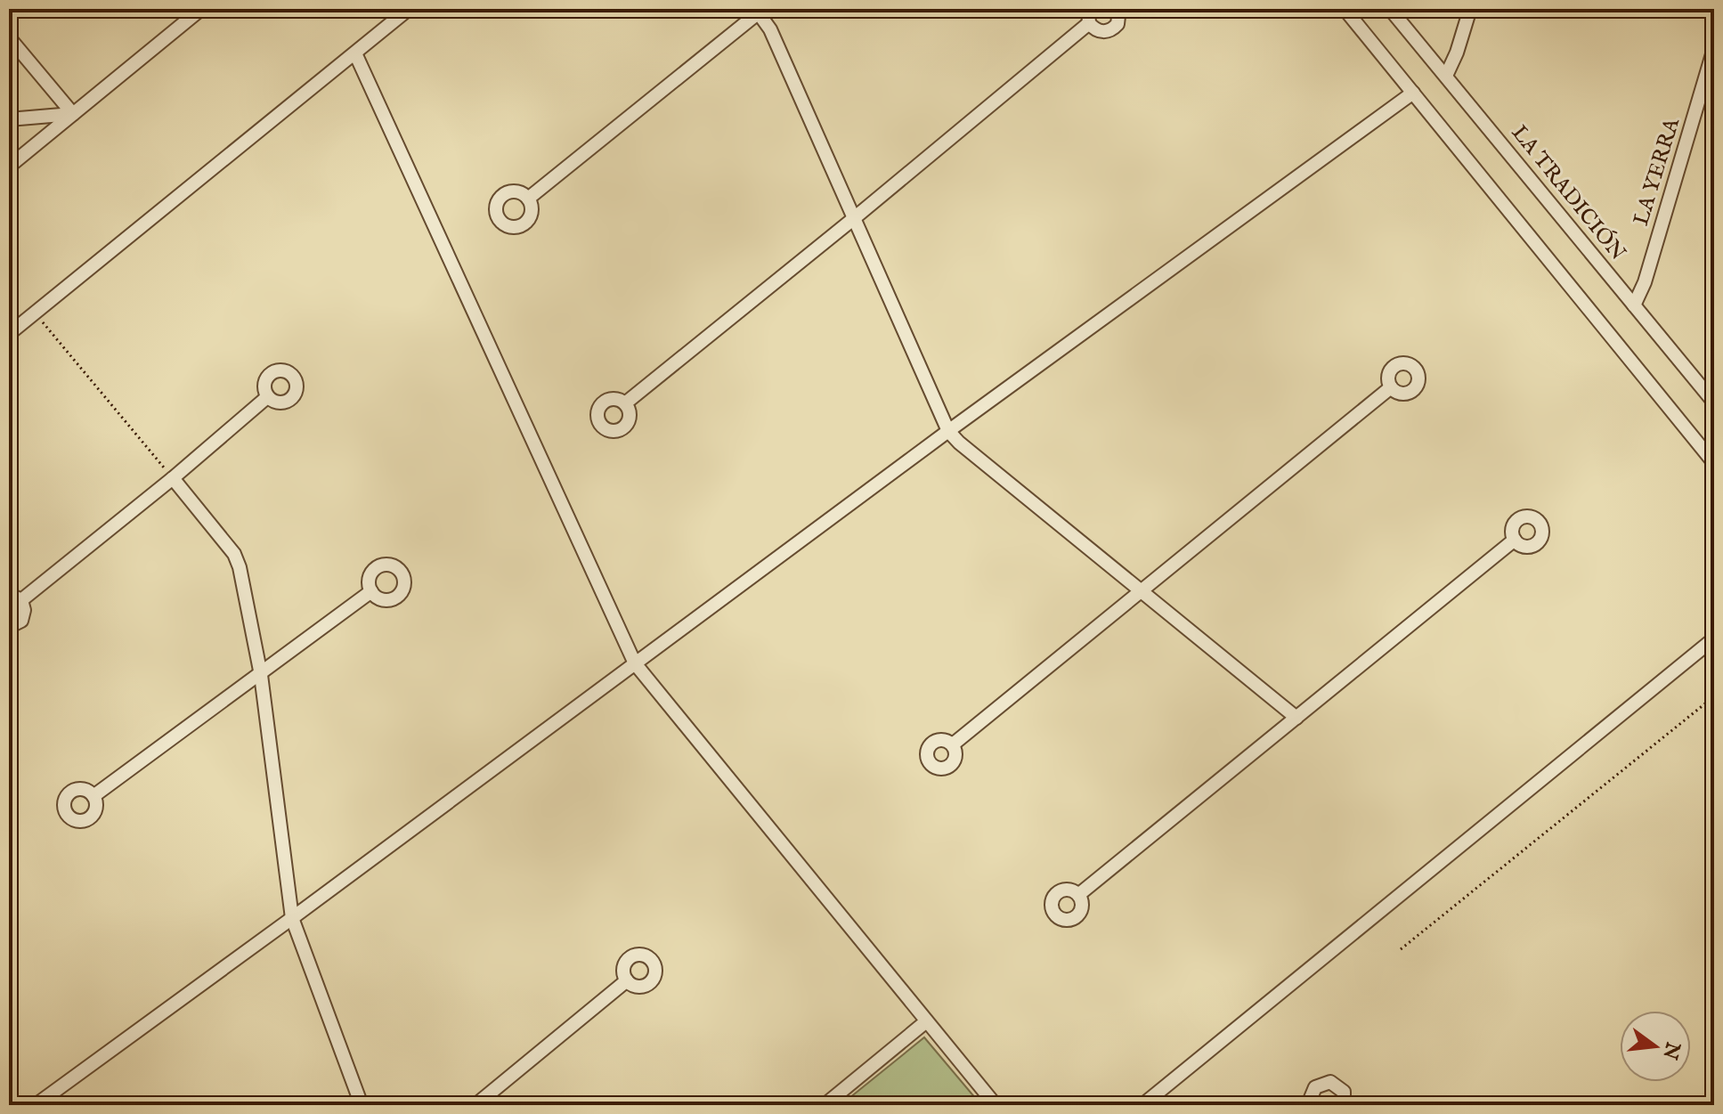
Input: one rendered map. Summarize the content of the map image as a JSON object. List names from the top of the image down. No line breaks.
{"streets":{"street":["LA YERRA","LA TRADICIÓN"]},"crossings":[["LA YERRA","LA TRADICIÓN"]],"north":"right"}
